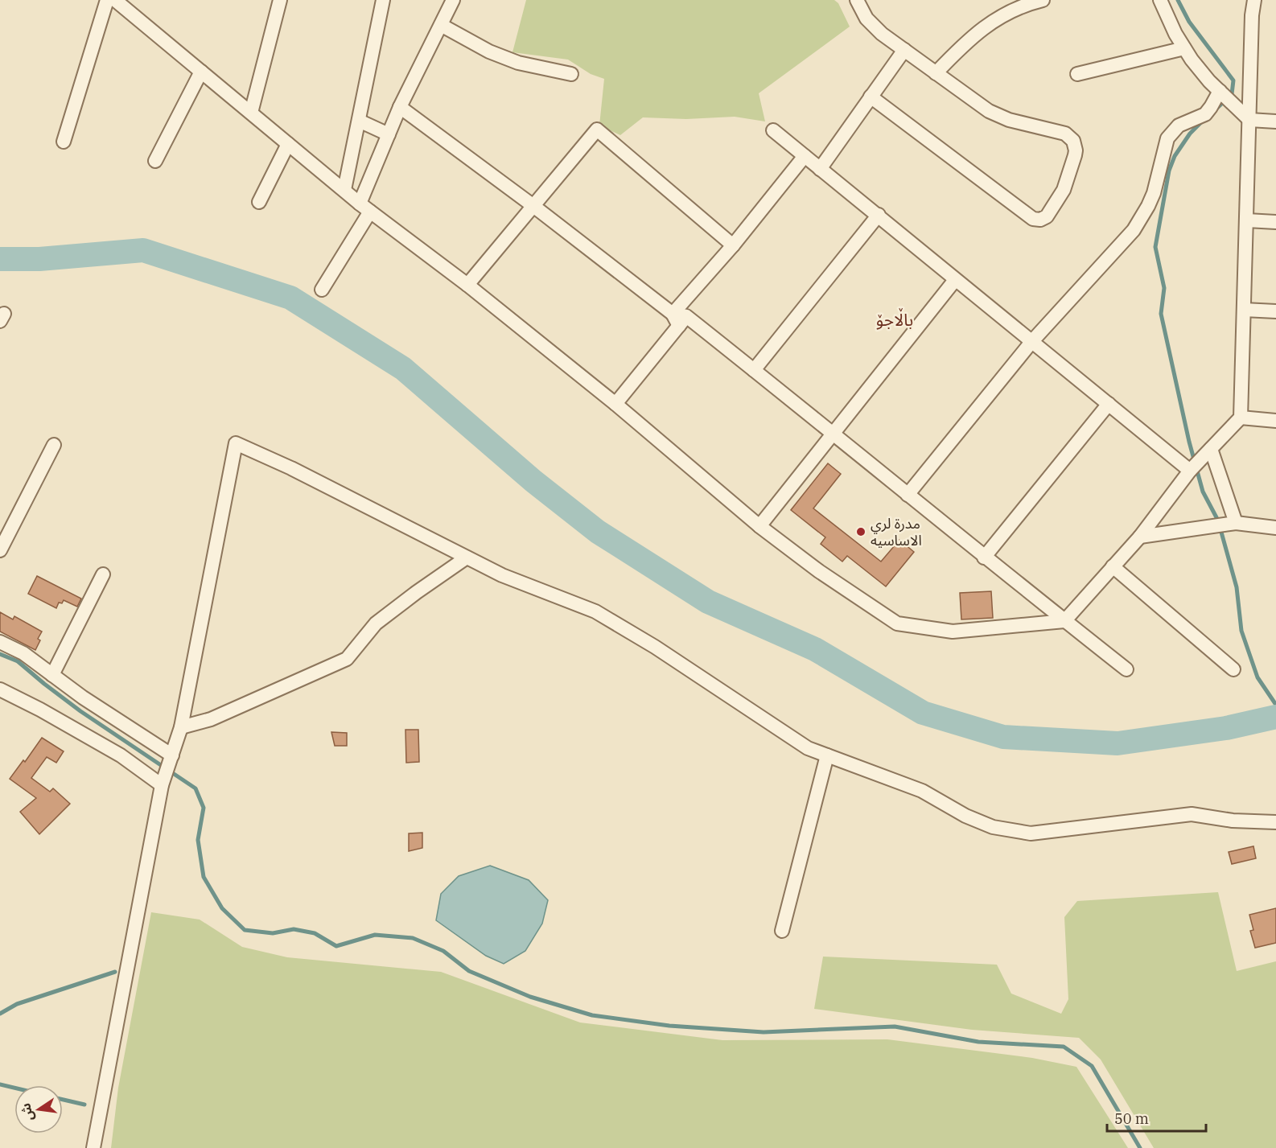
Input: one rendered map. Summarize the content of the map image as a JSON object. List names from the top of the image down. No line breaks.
{"districts":["باڵاجۆ"],"places":["مدرة لري الاساسیه"],"scale_bar":"50 m","north":"left"}
